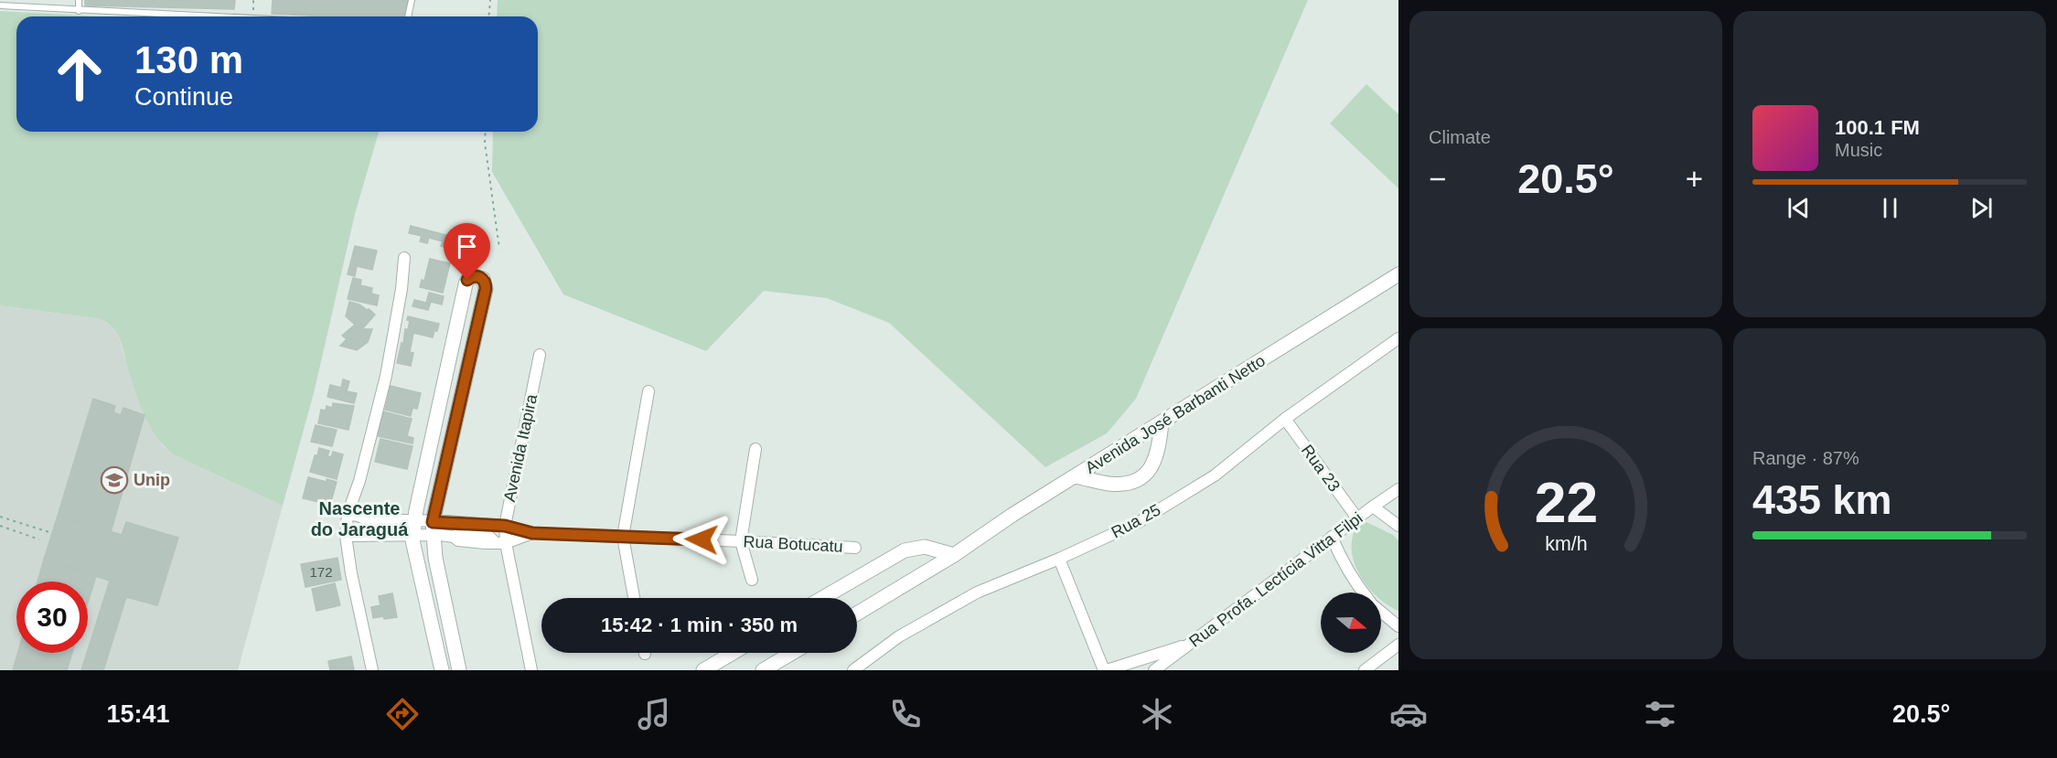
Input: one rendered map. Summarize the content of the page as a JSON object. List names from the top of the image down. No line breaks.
{"streets":{"street":["Avenida José Barbanti Netto","Avenida Itapira","Rua 23","Rua 25","Rua Botucatu","Rua Profa. Lectícia Vitta Filpi"]},"crossings":[["Avenida Itapira","Rua Botucatu"],["Rua 23","Rua 25"],["Rua 23","Rua Profa. Lectícia Vitta Filpi"]],"districts":["Nascente do Jaraguá"],"places":{"school or university":["Unip"]},"house_numbers":["172"],"north":"right","page":{"tile":["Climate",["Range · 87%","435 km"]],"turn":["130 m","Continue"],"song":["100.1 FM","Music"],"heat":["−","20.5°","+"],"limit":"30","trip":"15:42 · 1 min · 350 m","tabs":["15:41","20.5°"],"gauge":["22","km/h"]}}
